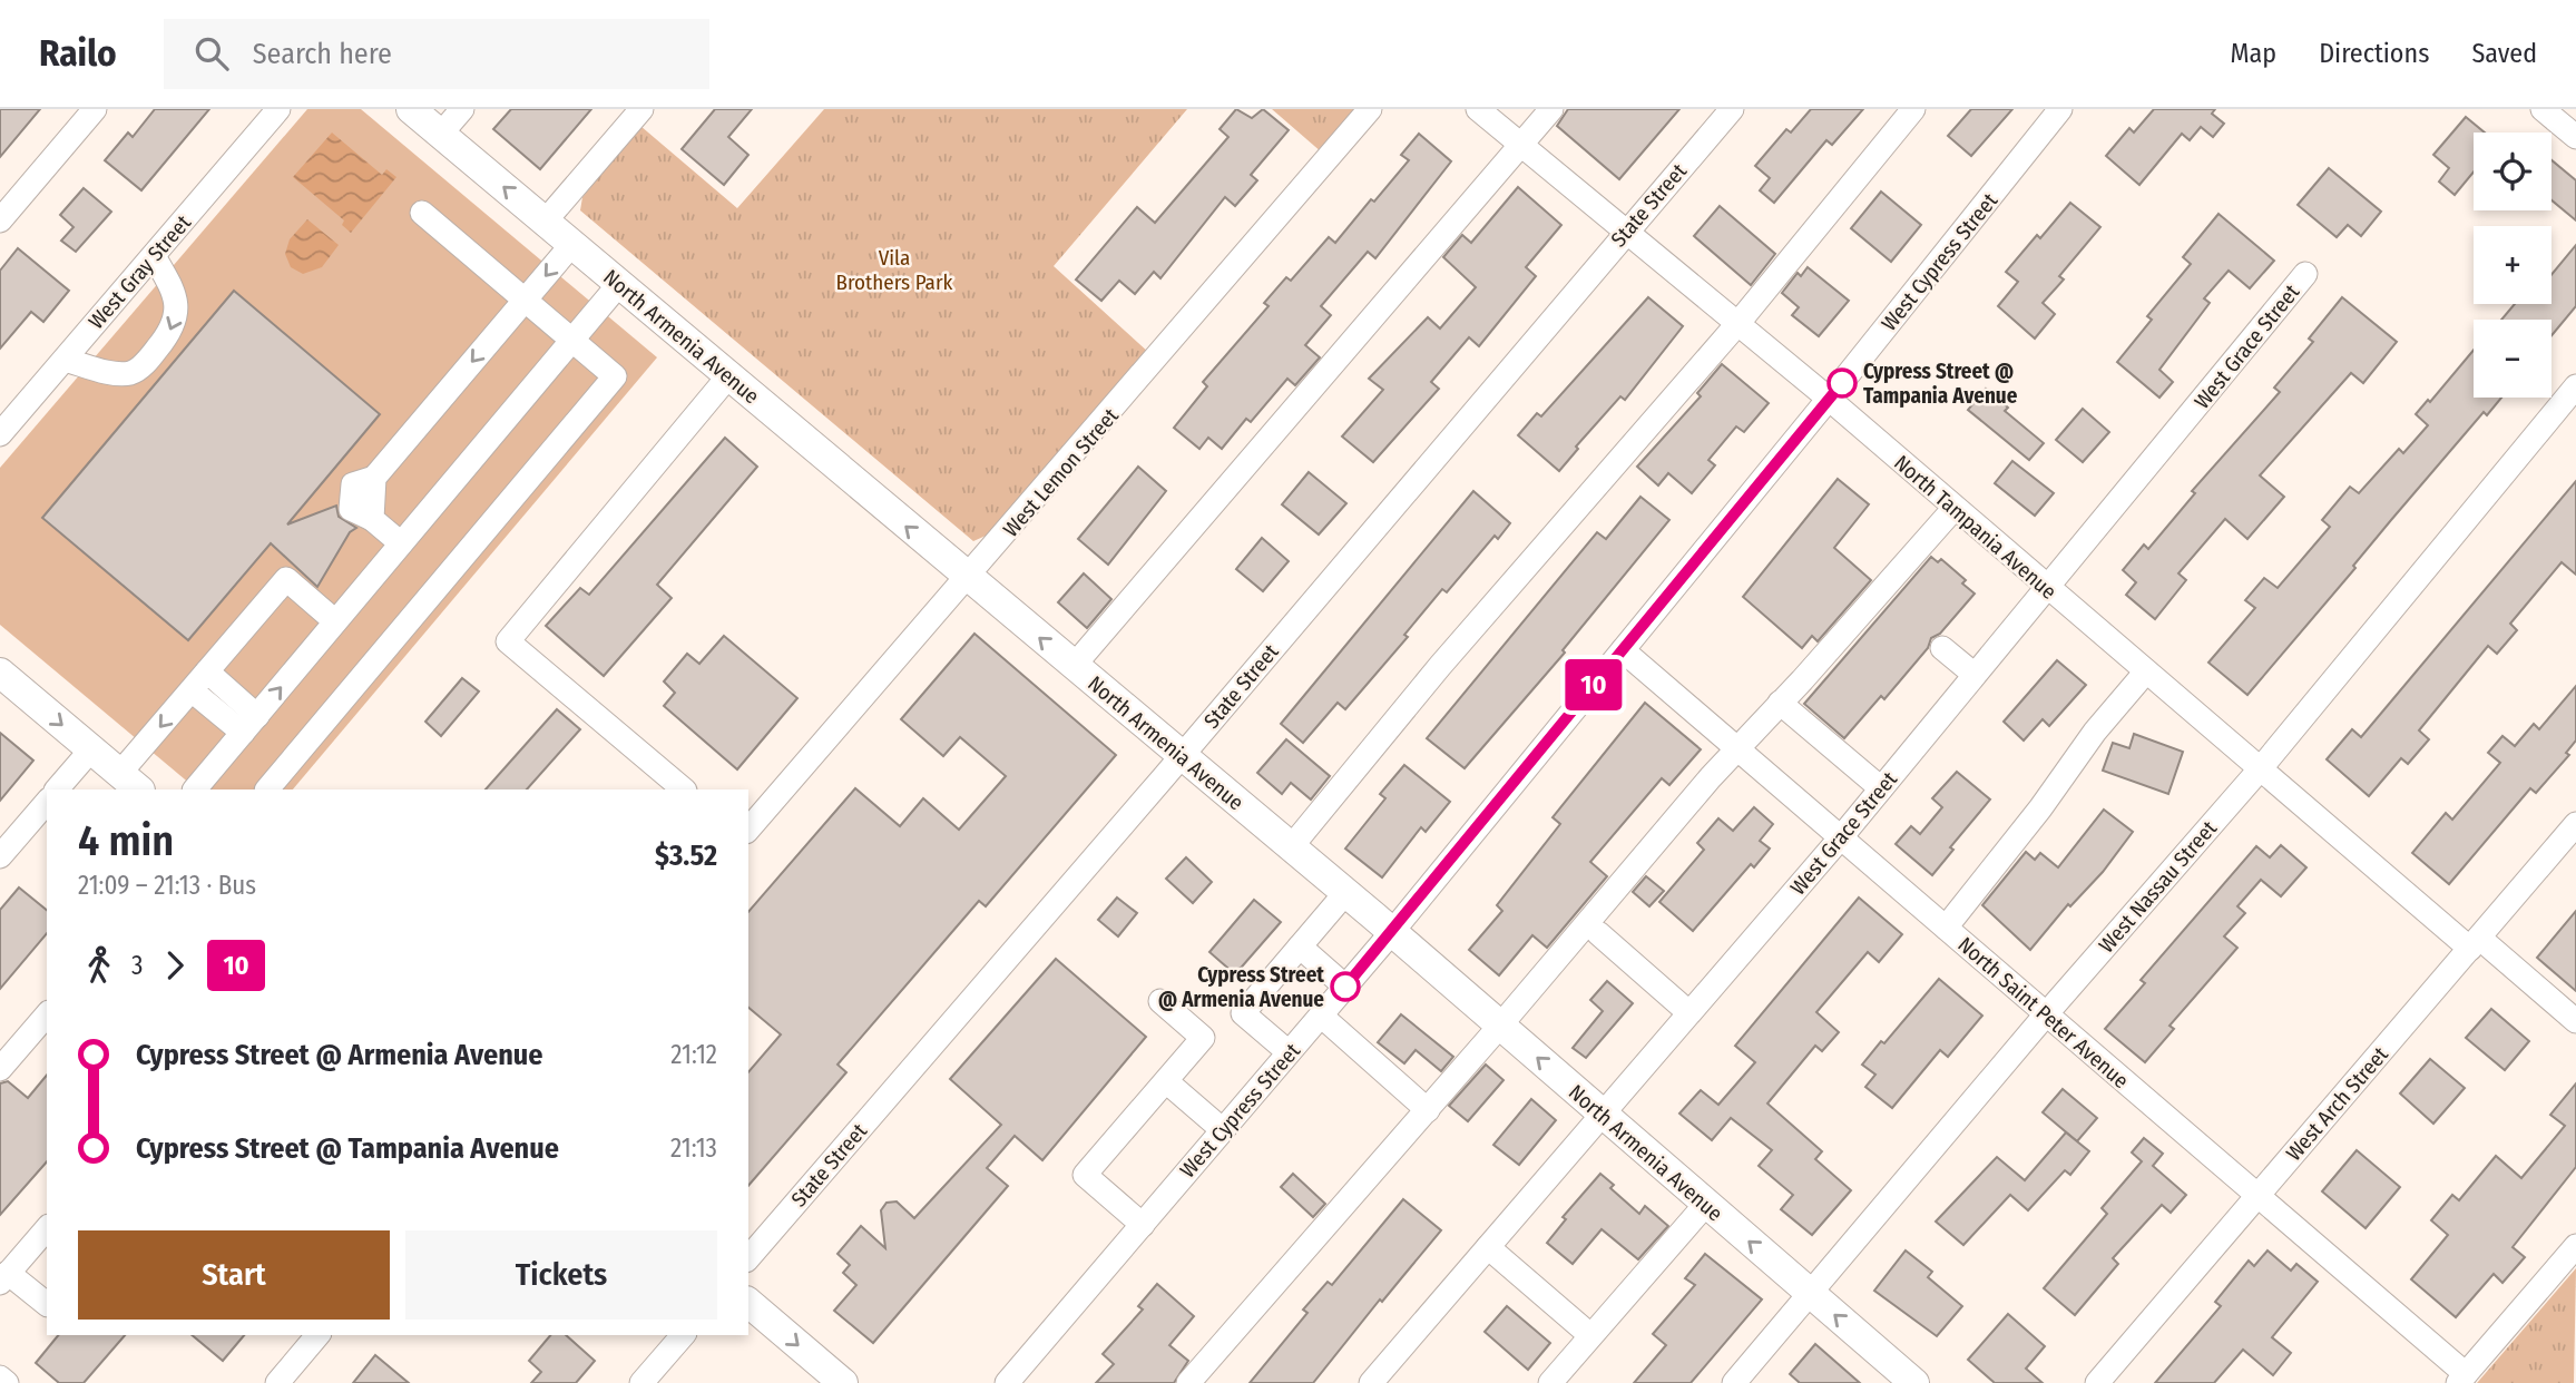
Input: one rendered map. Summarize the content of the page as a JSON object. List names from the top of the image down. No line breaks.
{"streets":{"main road":["North Armenia Avenue"],"street":["State Street","West Cypress Street","West Gray Street","West Grace Street","West Lemon Street","North Tampania Avenue","West Nassau Street","North Saint Peter Avenue","West Arch Street"]},"crossings":[["State Street","North Armenia Avenue"],["State Street","North Tampania Avenue"],["West Cypress Street","North Armenia Avenue"],["West Cypress Street","North Tampania Avenue"],["West Cypress Street","North Saint Peter Avenue"],["North Armenia Avenue","West Grace Street"],["North Armenia Avenue","West Lemon Street"],["North Armenia Avenue","West Nassau Street"],["West Grace Street","North Tampania Avenue"],["West Grace Street","North Saint Peter Avenue"],["North Tampania Avenue","West Nassau Street"],["North Tampania Avenue","West Arch Street"],["West Nassau Street","North Saint Peter Avenue"],["North Saint Peter Avenue","West Arch Street"]],"one_way":["North Armenia Avenue"],"parks":["Vila Brothers Park"],"places":["Cypress Street @ Tampania Avenue","Cypress Street @ Armenia Avenue"],"lines":["bus line 10"],"page":{"header":"Railo","search":"Search here","nav":["Map","Directions","Saved"],"on_map":"10","map_buttons":["+","−"],"heading":["4 min","21:09 – 21:13 · Bus","$3.52"],"legs":["3","10"],"list":[{"name":"Cypress Street @ Armenia Avenue","value":"21:12"},{"name":"Cypress Street @ Tampania Avenue","value":"21:13"}],"buttons":["Start","Tickets"]}}
